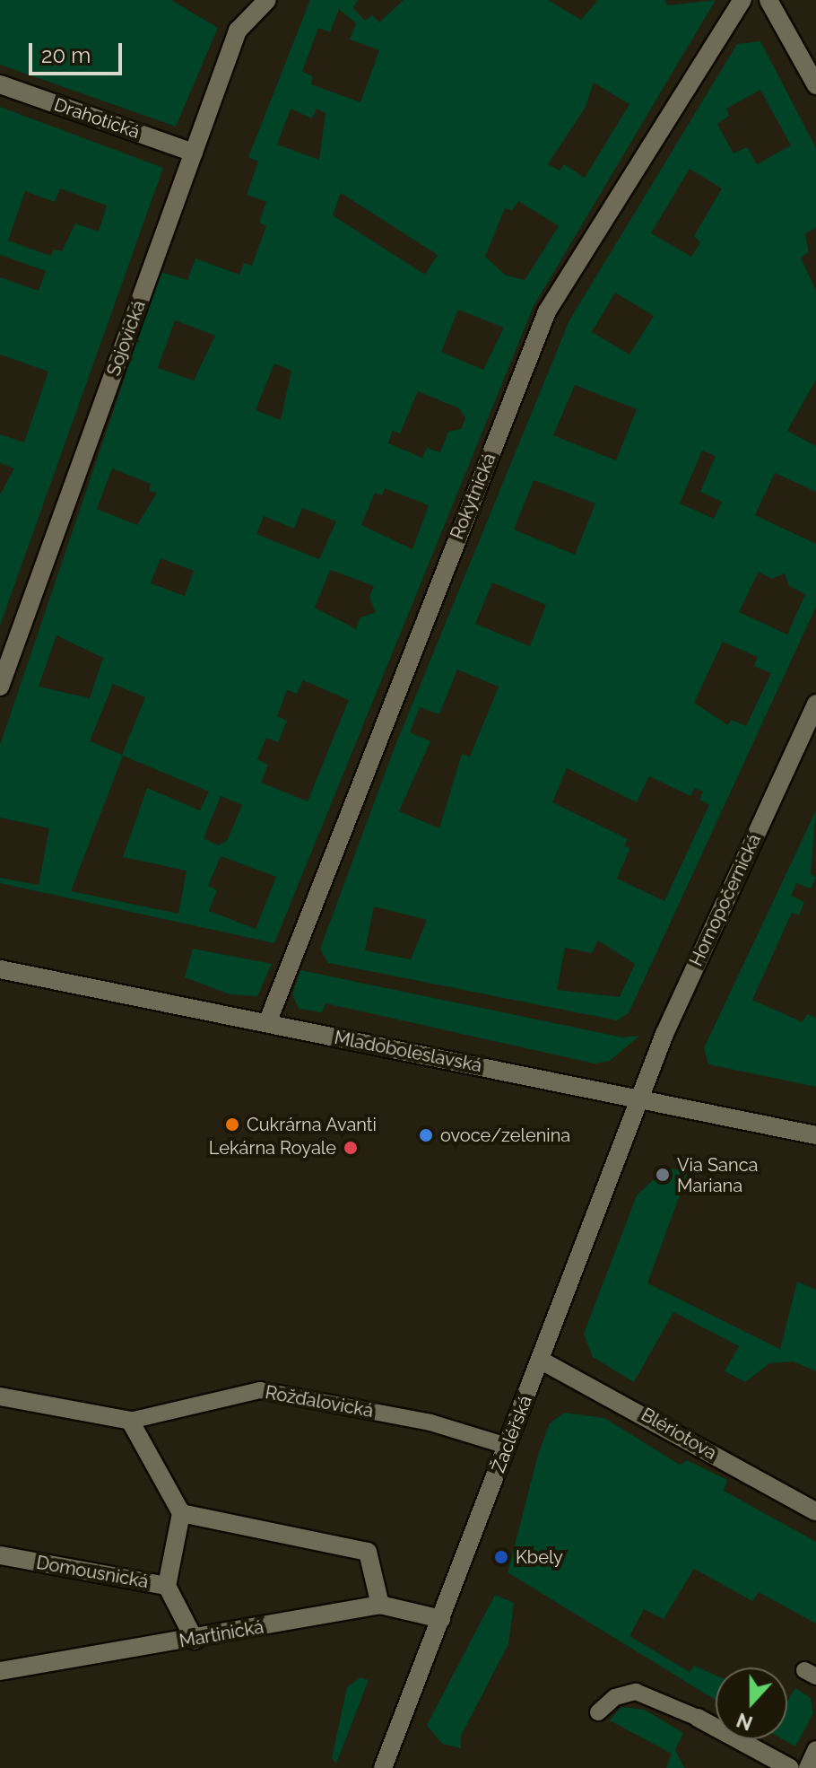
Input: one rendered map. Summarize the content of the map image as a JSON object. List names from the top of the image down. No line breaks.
{"streets":{"street":["Drahotická","Sojovická","Rokytnická","Hornopočernická","Mladoboleslavská","Rožďalovická","Žacléřská","Blériotova","Domousnická","Martinická"]},"crossings":[["Drahotická","Sojovická"],["Rokytnická","Mladoboleslavská"],["Hornopočernická","Mladoboleslavská"],["Hornopočernická","Žacléřská"],["Mladoboleslavská","Žacléřská"],["Rožďalovická","Žacléřská"],["Žacléřská","Blériotova"],["Žacléřská","Martinická"],["Domousnická","Martinická"]],"places":["Cukrárna Avanti","ovoce/zelenina","Lekárna Royale","Via Sanca Mariana","Kbely"],"scale_bar":"20 m","north":"bottom"}
